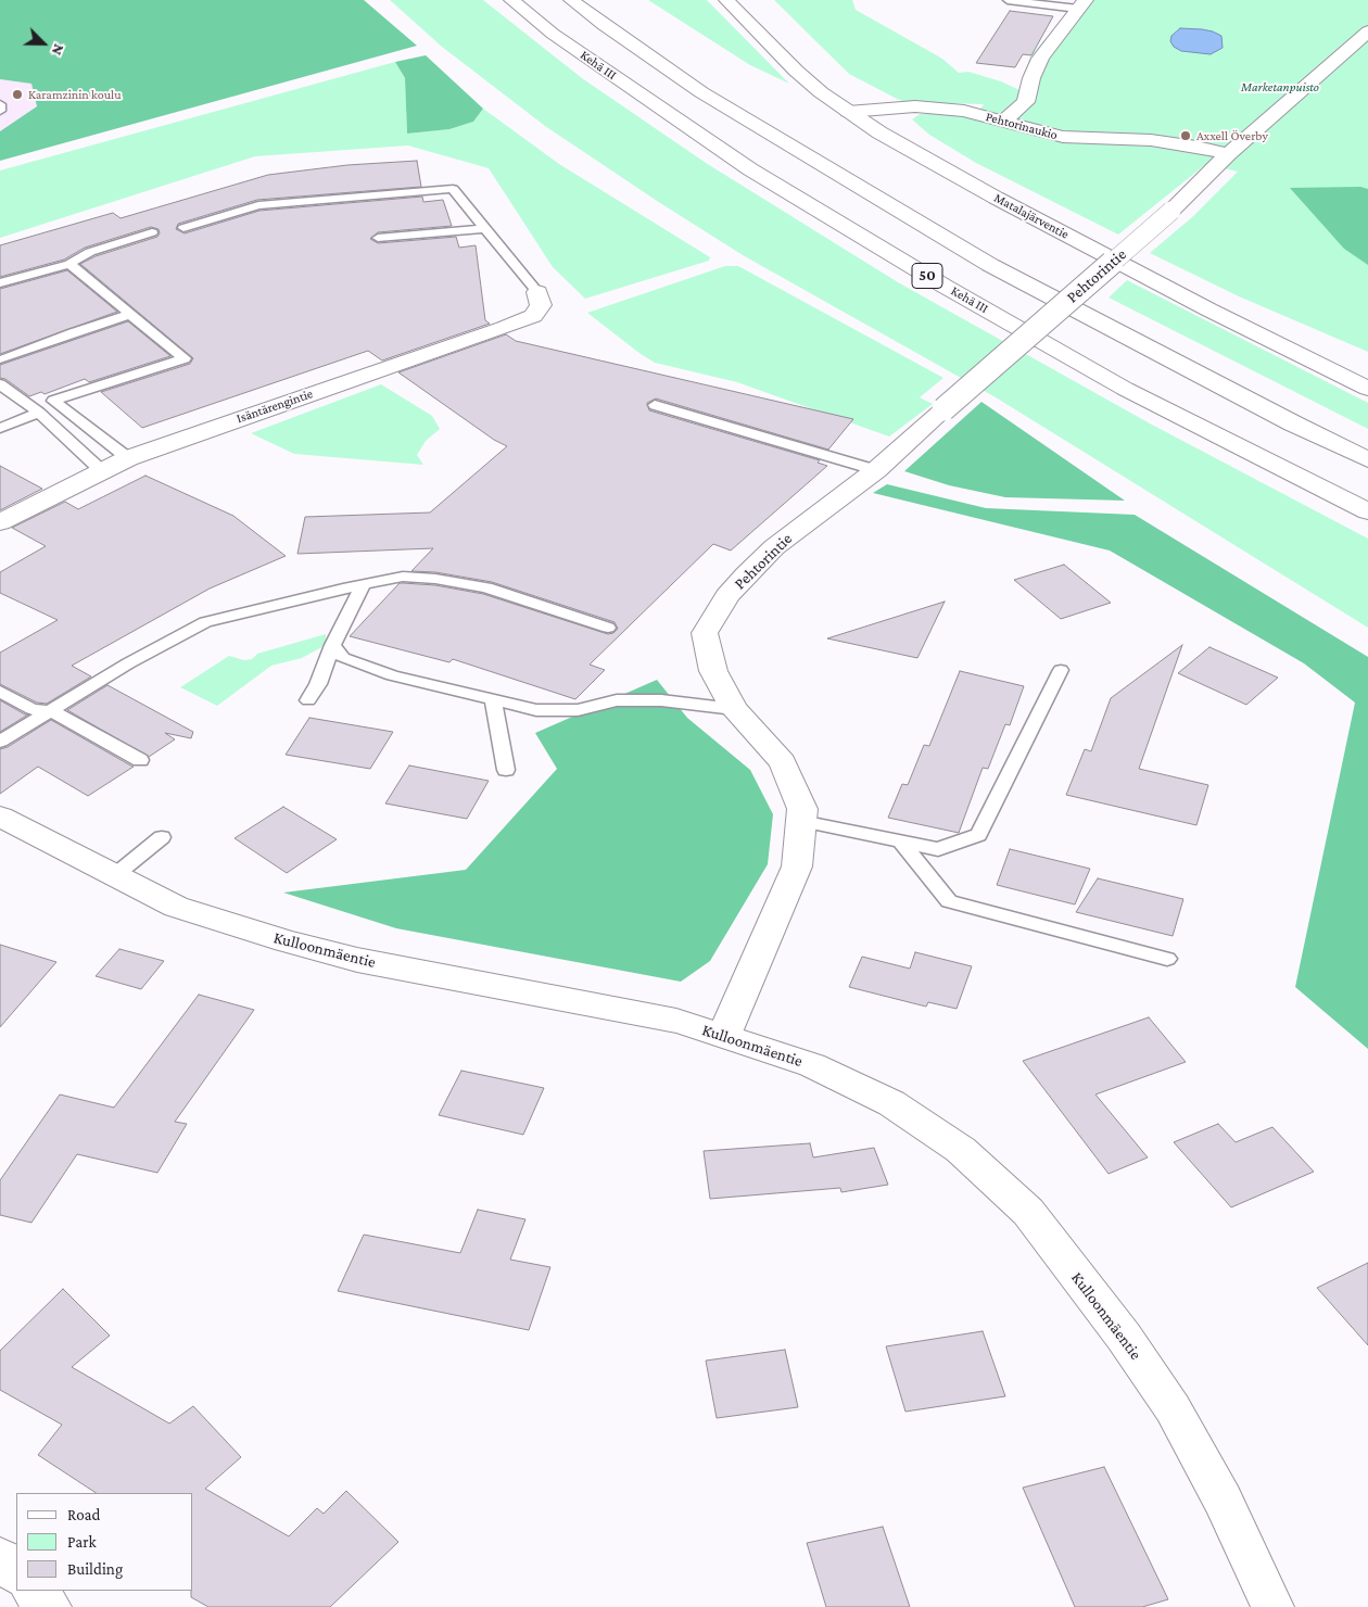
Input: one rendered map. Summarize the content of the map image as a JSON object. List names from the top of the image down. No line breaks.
{"streets":{"main road":["Kehä III","Pehtorinaukio","Matalajärventie","50","Pehtorintie","Isäntärengintie","Kulloonmäentie"]},"crossings":[["Pehtorinaukio","Matalajärventie"],["Pehtorinaukio","Pehtorintie"],["Pehtorintie","Kulloonmäentie"]],"parks":["Marketanpuisto"],"places":["Karamzinin koulu","Axxell Överby"],"legend":["Road","Park","Building"],"north":"bottom right"}
